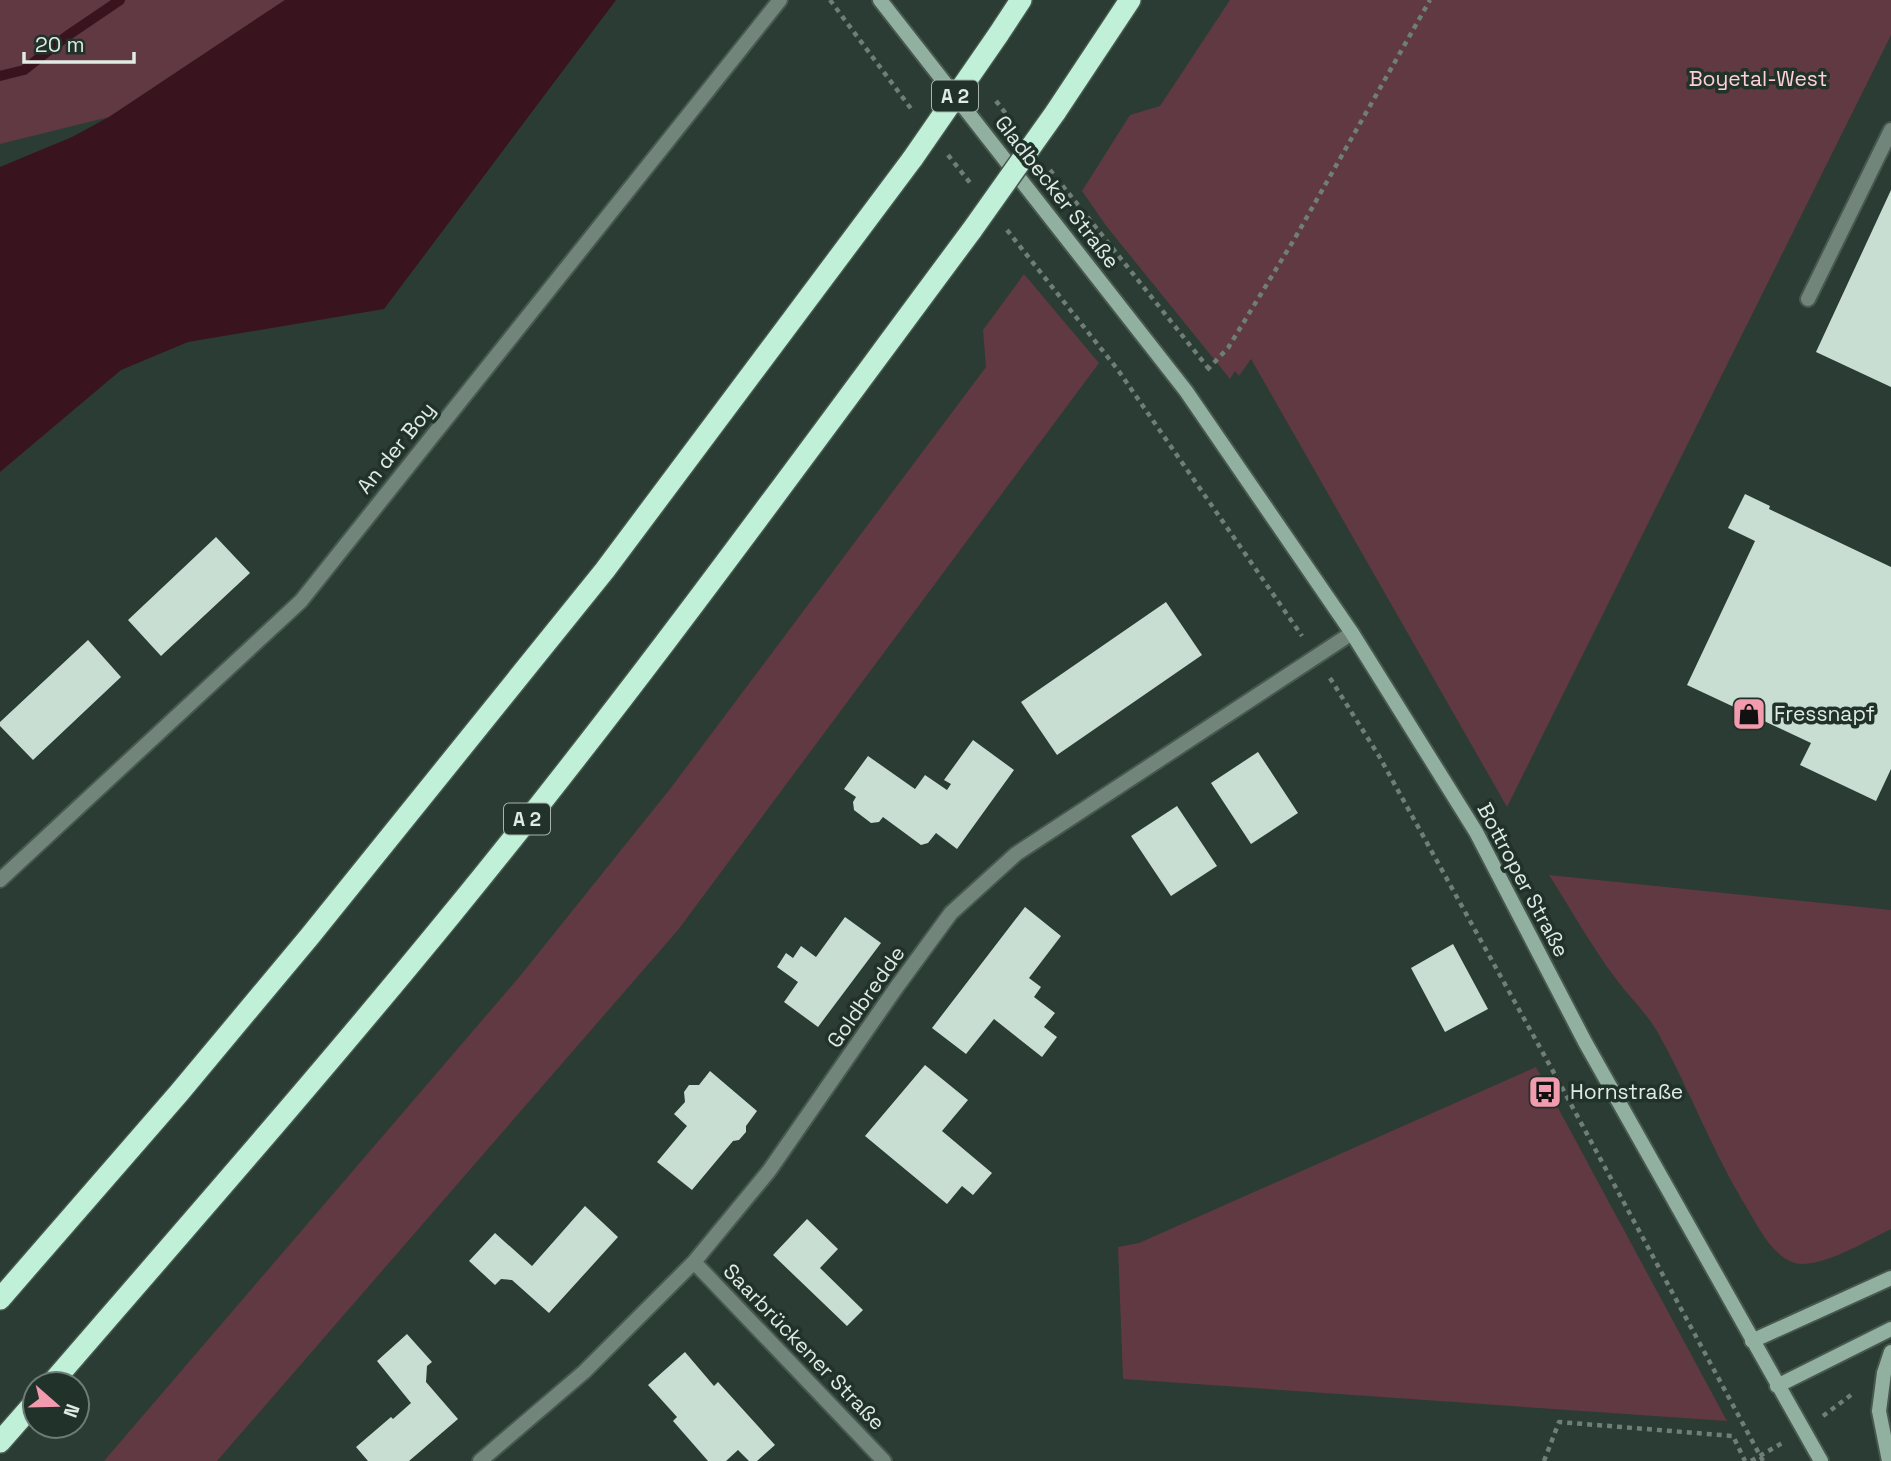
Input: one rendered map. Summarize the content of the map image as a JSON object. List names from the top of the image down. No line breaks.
{"streets":{"highway":["A 2"],"main road":["Gladbecker Straße","Bottroper Straße"],"street":["An der Boy","Goldbredde","Saarbrückener Straße"]},"crossings":[["Gladbecker Straße","Bottroper Straße"],["Bottroper Straße","Goldbredde"],["Goldbredde","Saarbrückener Straße"]],"parks":["Boyetal-West"],"places":{"shop":["Fressnapf"],"bus stop":["Hornstraße"]},"scale_bar":"20 m","north":"right"}
